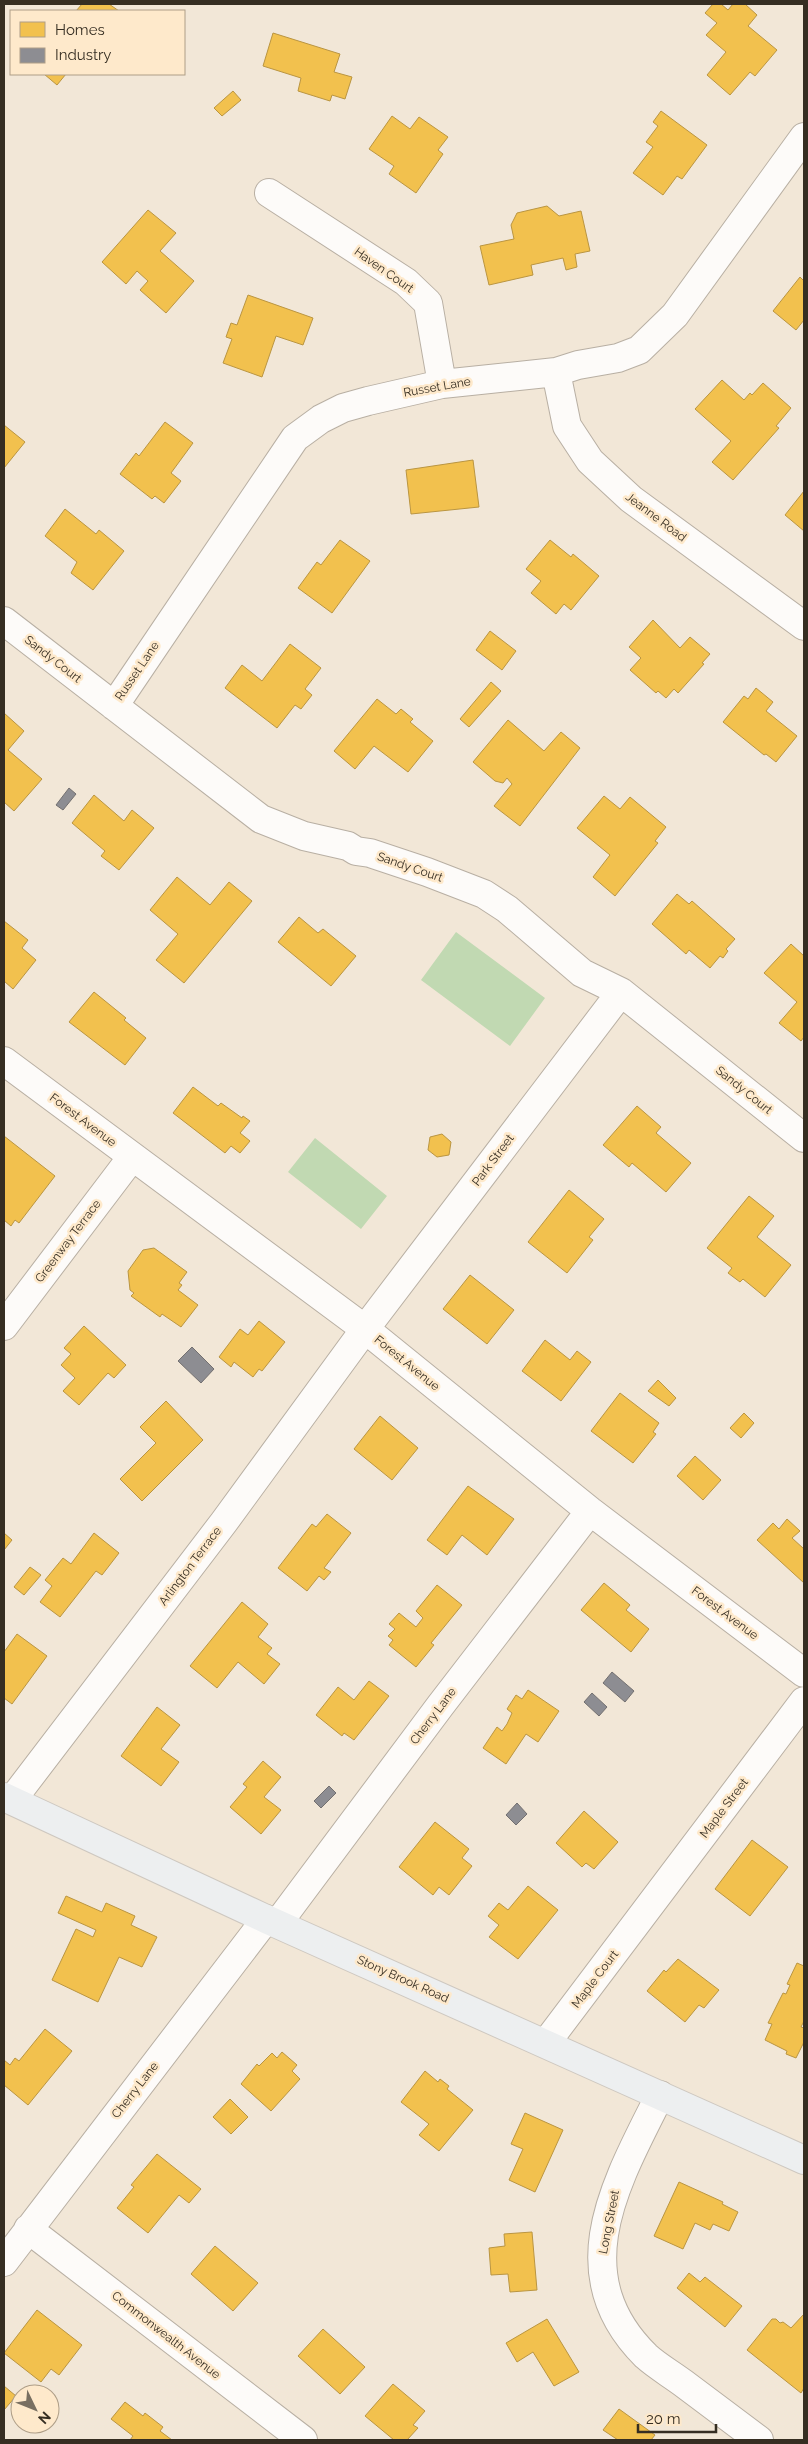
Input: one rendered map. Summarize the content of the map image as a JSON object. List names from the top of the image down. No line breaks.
{"streets":{"main road":["Stony Brook Road"],"street":["Haven Court","Russet Lane","Jeanne Road","Sandy Court","Forest Avenue","Park Street","Greenway Terrace","Arlington Terrace","Cherry Lane","Maple Street","Maple Court","Long Street","Commonwealth Avenue"]},"crossings":[["Haven Court","Russet Lane"],["Russet Lane","Jeanne Road"],["Russet Lane","Sandy Court"],["Sandy Court","Park Street"],["Forest Avenue","Park Street"],["Forest Avenue","Greenway Terrace"],["Forest Avenue","Arlington Terrace"],["Forest Avenue","Cherry Lane"],["Park Street","Arlington Terrace"],["Arlington Terrace","Stony Brook Road"],["Cherry Lane","Stony Brook Road"],["Cherry Lane","Commonwealth Avenue"],["Maple Street","Maple Court"],["Stony Brook Road","Maple Court"],["Stony Brook Road","Long Street"]],"legend":["Homes","Industry"],"scale_bar":"20 m","north":"bottom right"}
